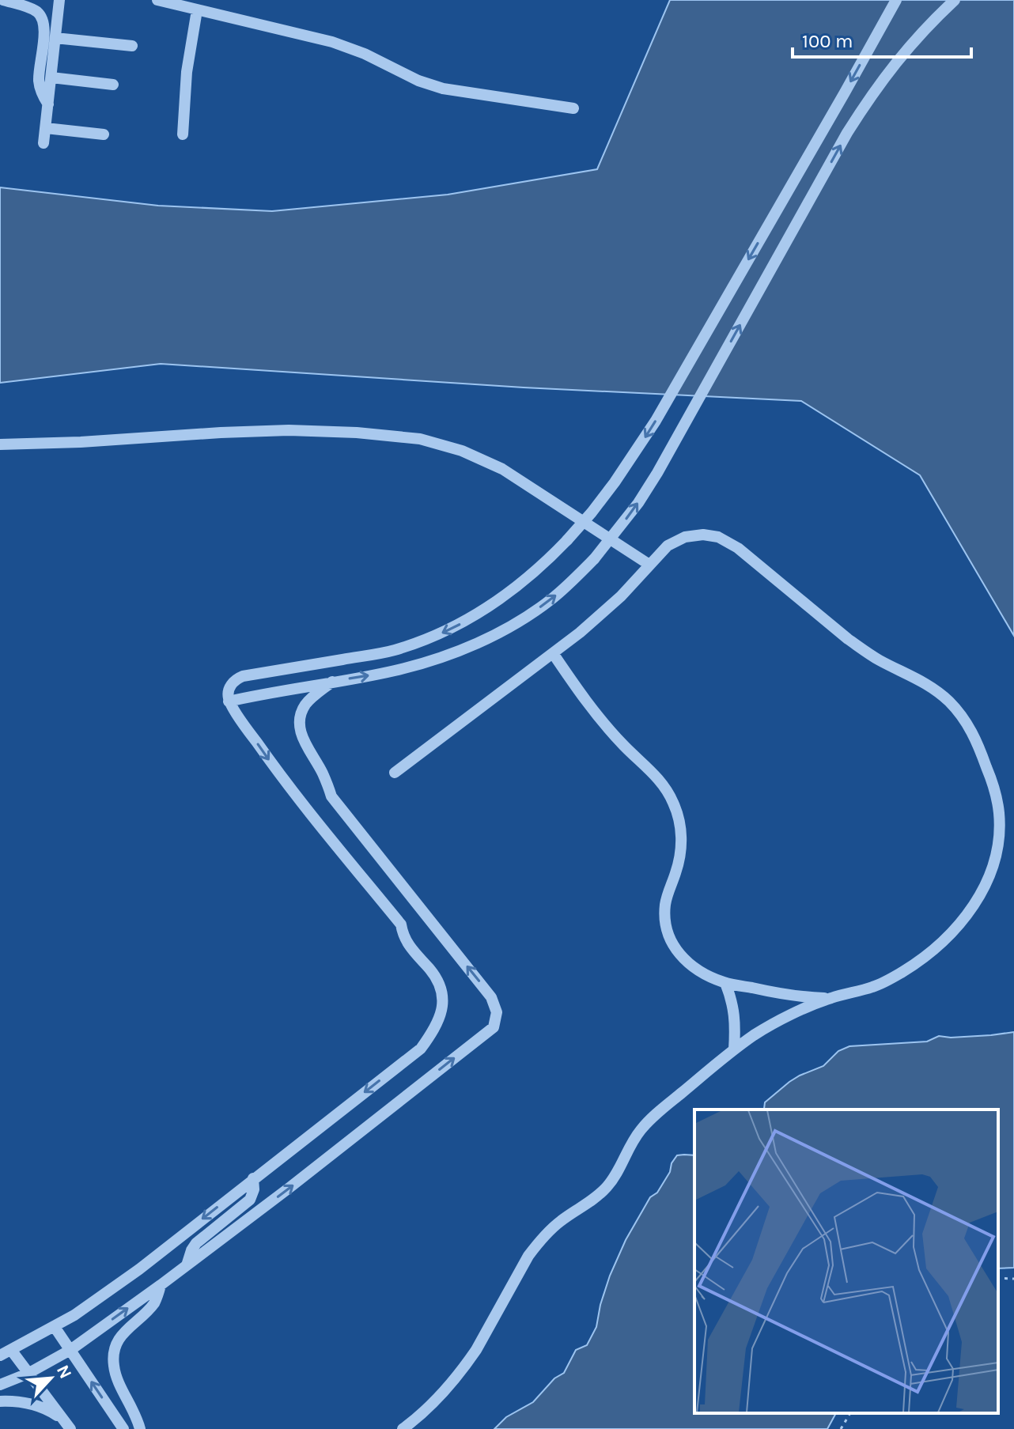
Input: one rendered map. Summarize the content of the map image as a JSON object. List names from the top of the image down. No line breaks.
{"scale_bar":"100 m","north":"top right"}
